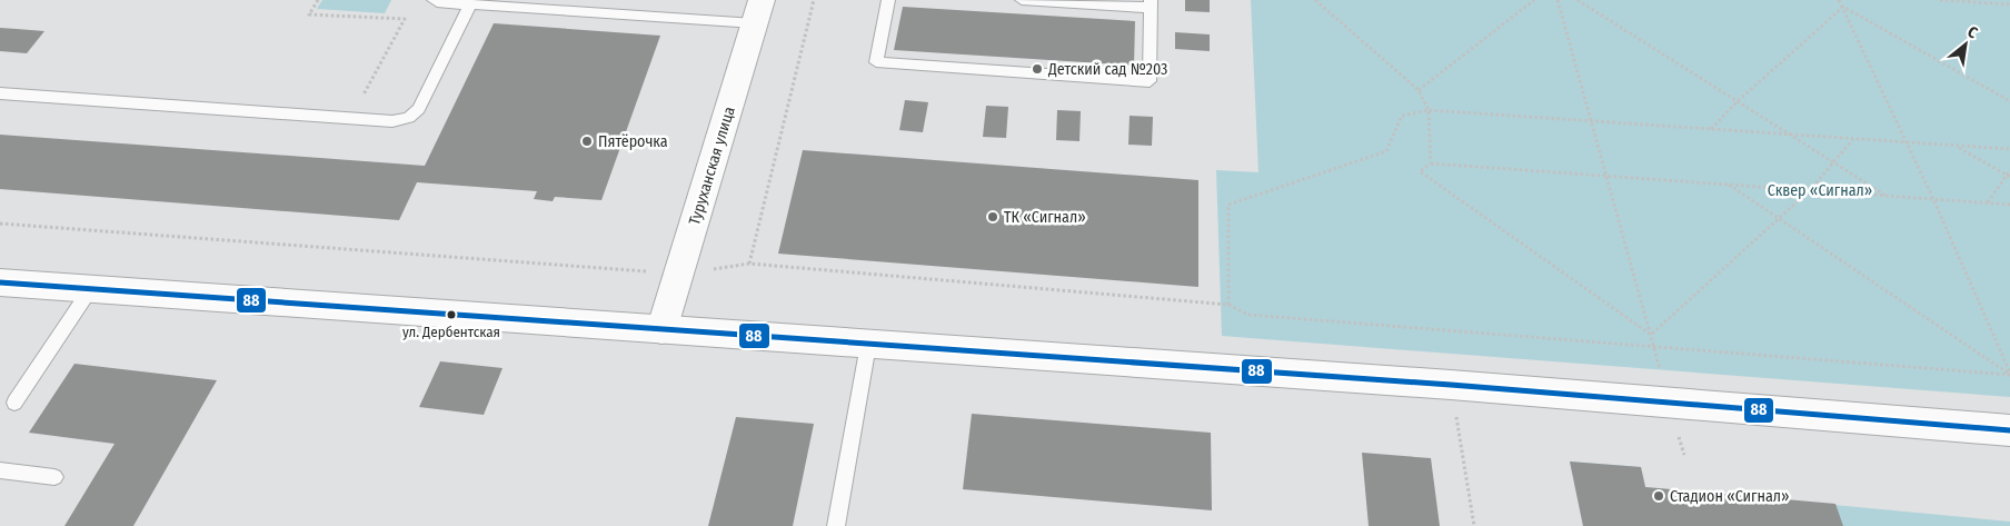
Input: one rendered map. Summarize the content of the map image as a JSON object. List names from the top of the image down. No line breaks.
{"streets":{"street":["Туруханская улица"]},"parks":["Сквер «Сигнал»"],"places":["Детский сад №203","Пятёрочка","ТК «Сигнал»","ул. Дербентская","Стадион «Сигнал»"],"lines":["transit line 88"],"north":"top right"}
